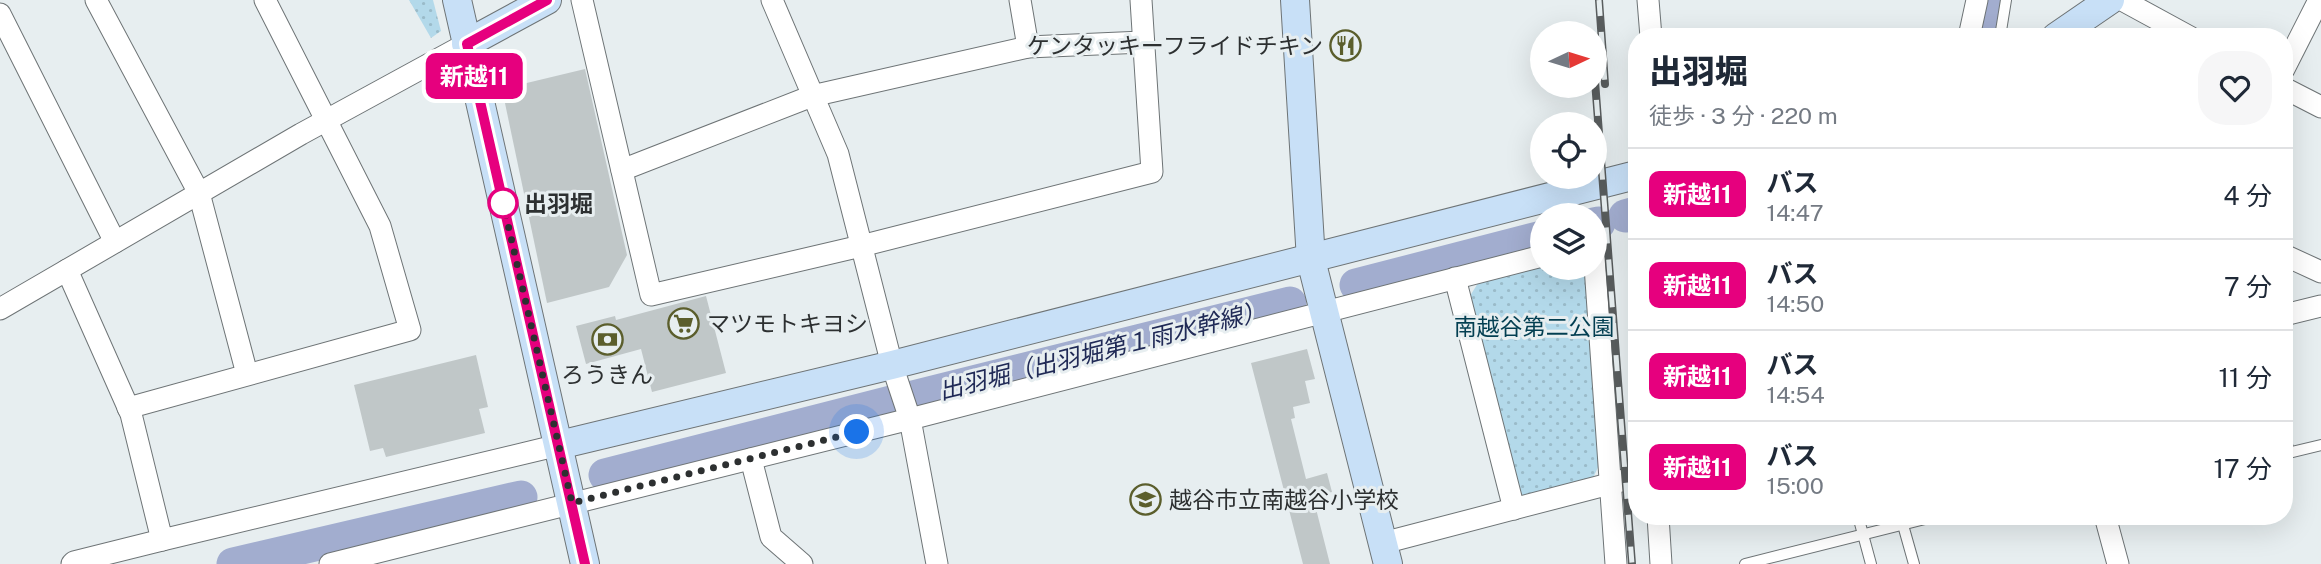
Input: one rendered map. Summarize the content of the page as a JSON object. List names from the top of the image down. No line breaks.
{"water":["出羽堀（出羽堀第１雨水幹線）"],"parks":["南越谷第二公園"],"places":{"restaurant":["ケンタッキーフライドチキン"],"other":["出羽堀"],"supermarket":["マツモトキヨシ"],"bank":["ろうきん"],"school or university":["越谷市立南越谷小学校"]},"lines":["bus line 新越11"],"north":"right","page":{"on_map":"新越11","heading":["出羽堀","徒歩 · 3 分 · 220 m"],"list":[{"mark":"新越11","name":"バス","note":"14:47","value":"4 分"},{"mark":"新越11","name":"バス","note":"14:50","value":"7 分"},{"mark":"新越11","name":"バス","note":"14:54","value":"11 分"},{"mark":"新越11","name":"バス","note":"15:00","value":"17 分"}]}}
